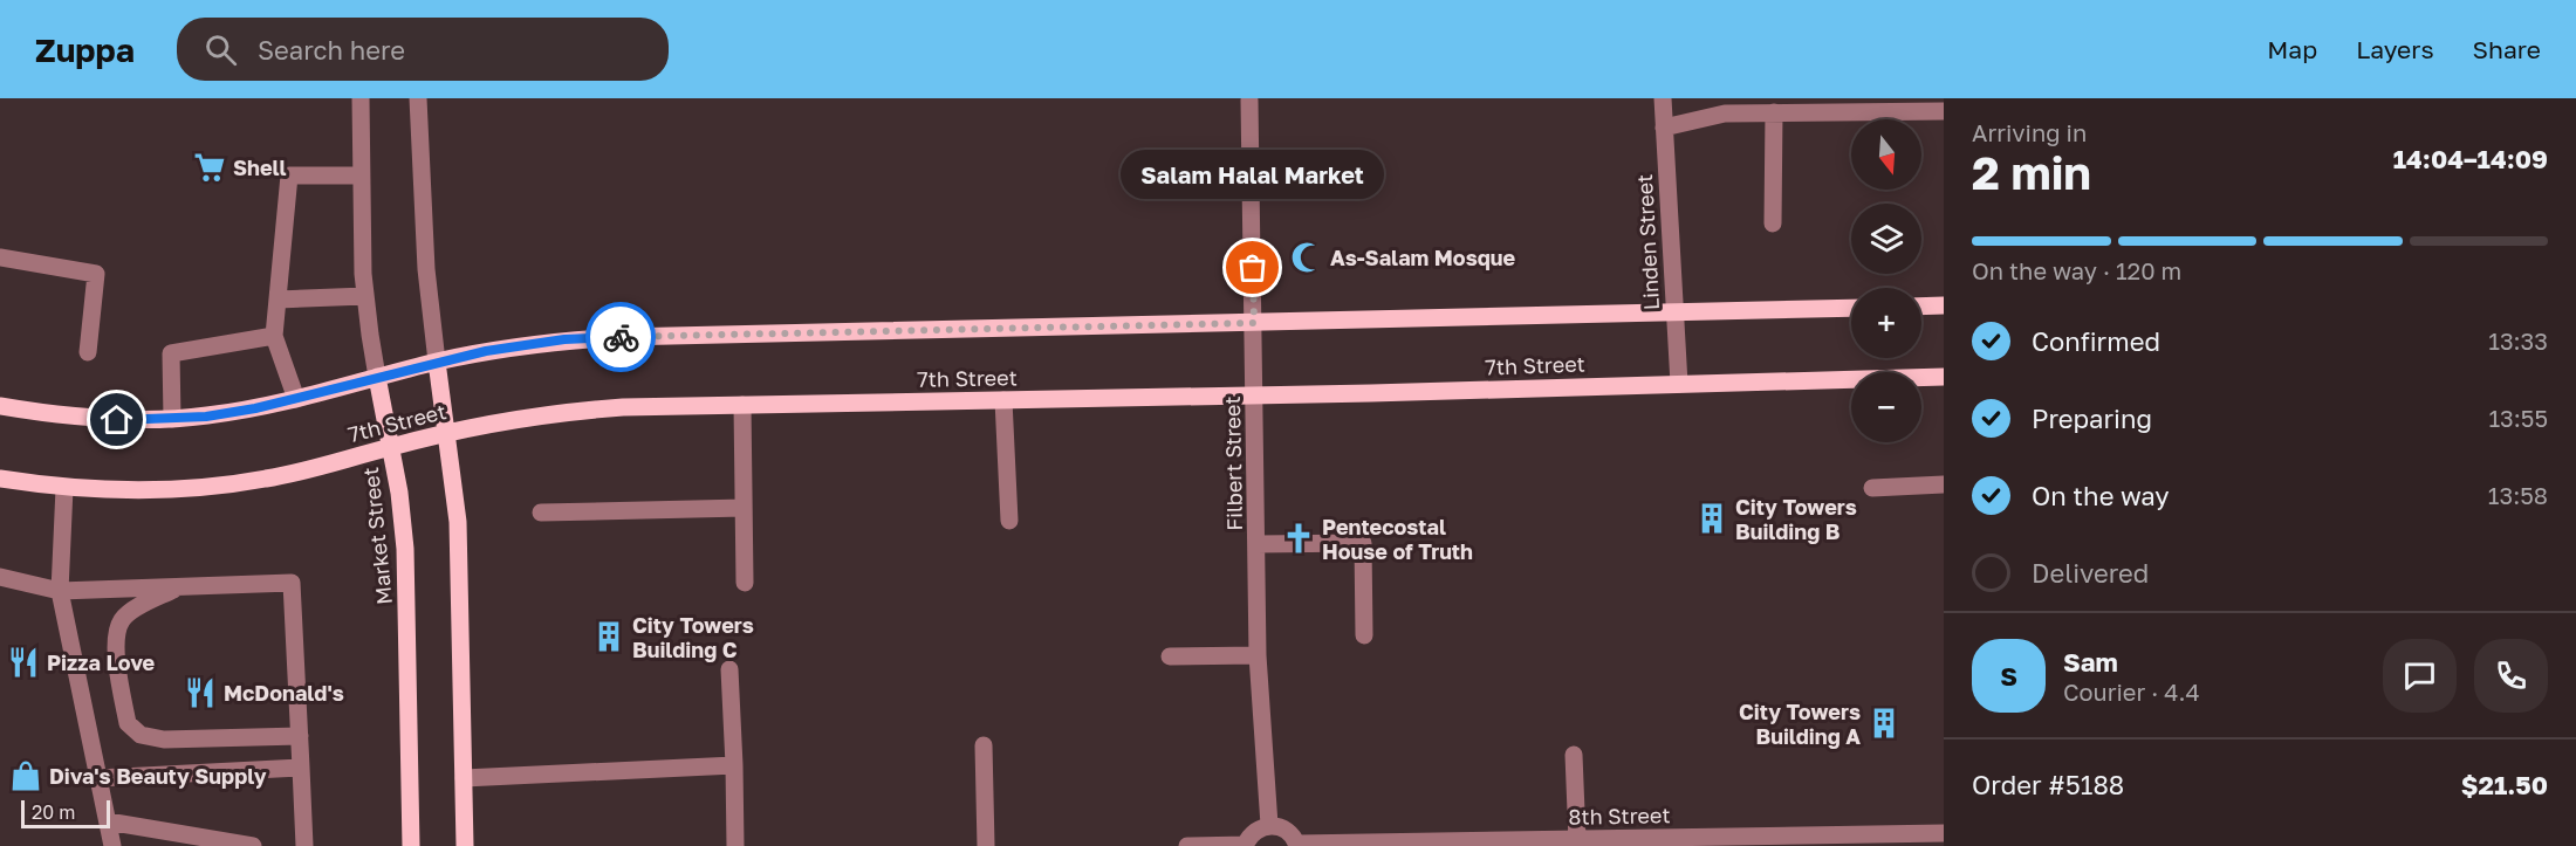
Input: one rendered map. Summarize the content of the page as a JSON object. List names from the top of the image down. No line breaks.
{"streets":{"main road":["7th Street","Market Street"],"street":["Linden Street","Filbert Street","8th Street"]},"crossings":[["Linden Street","7th Street"],["7th Street","Filbert Street"],["7th Street","Market Street"]],"places":{"supermarket":["Shell"],"mosque":["As-Salam Mosque"],"other":["Salam Halal Market"],"building":["City Towers Building B","City Towers Building C","City Towers Building A"],"church":["Pentecostal House of Truth"],"restaurant":["Pizza Love","McDonald's"],"shop":["Diva's Beauty Supply"]},"scale_bar":"20 m","north":"bottom","page":{"header":"Zuppa","search":"Search here","nav":["Map","Layers","Share"],"heading":["2 min","Arriving in","14:04–14:09"],"panel":["Sam","Courier · 4.4","Order #5188","$21.50"],"map_buttons":["+","−"],"bubble":"Salam Halal Market","bar":"On the way · 120 m","list":[["Confirmed","13:33"],["Preparing","13:55"],["On the way","13:58"],"Delivered"],"round":"S","scale":"20 m"}}
